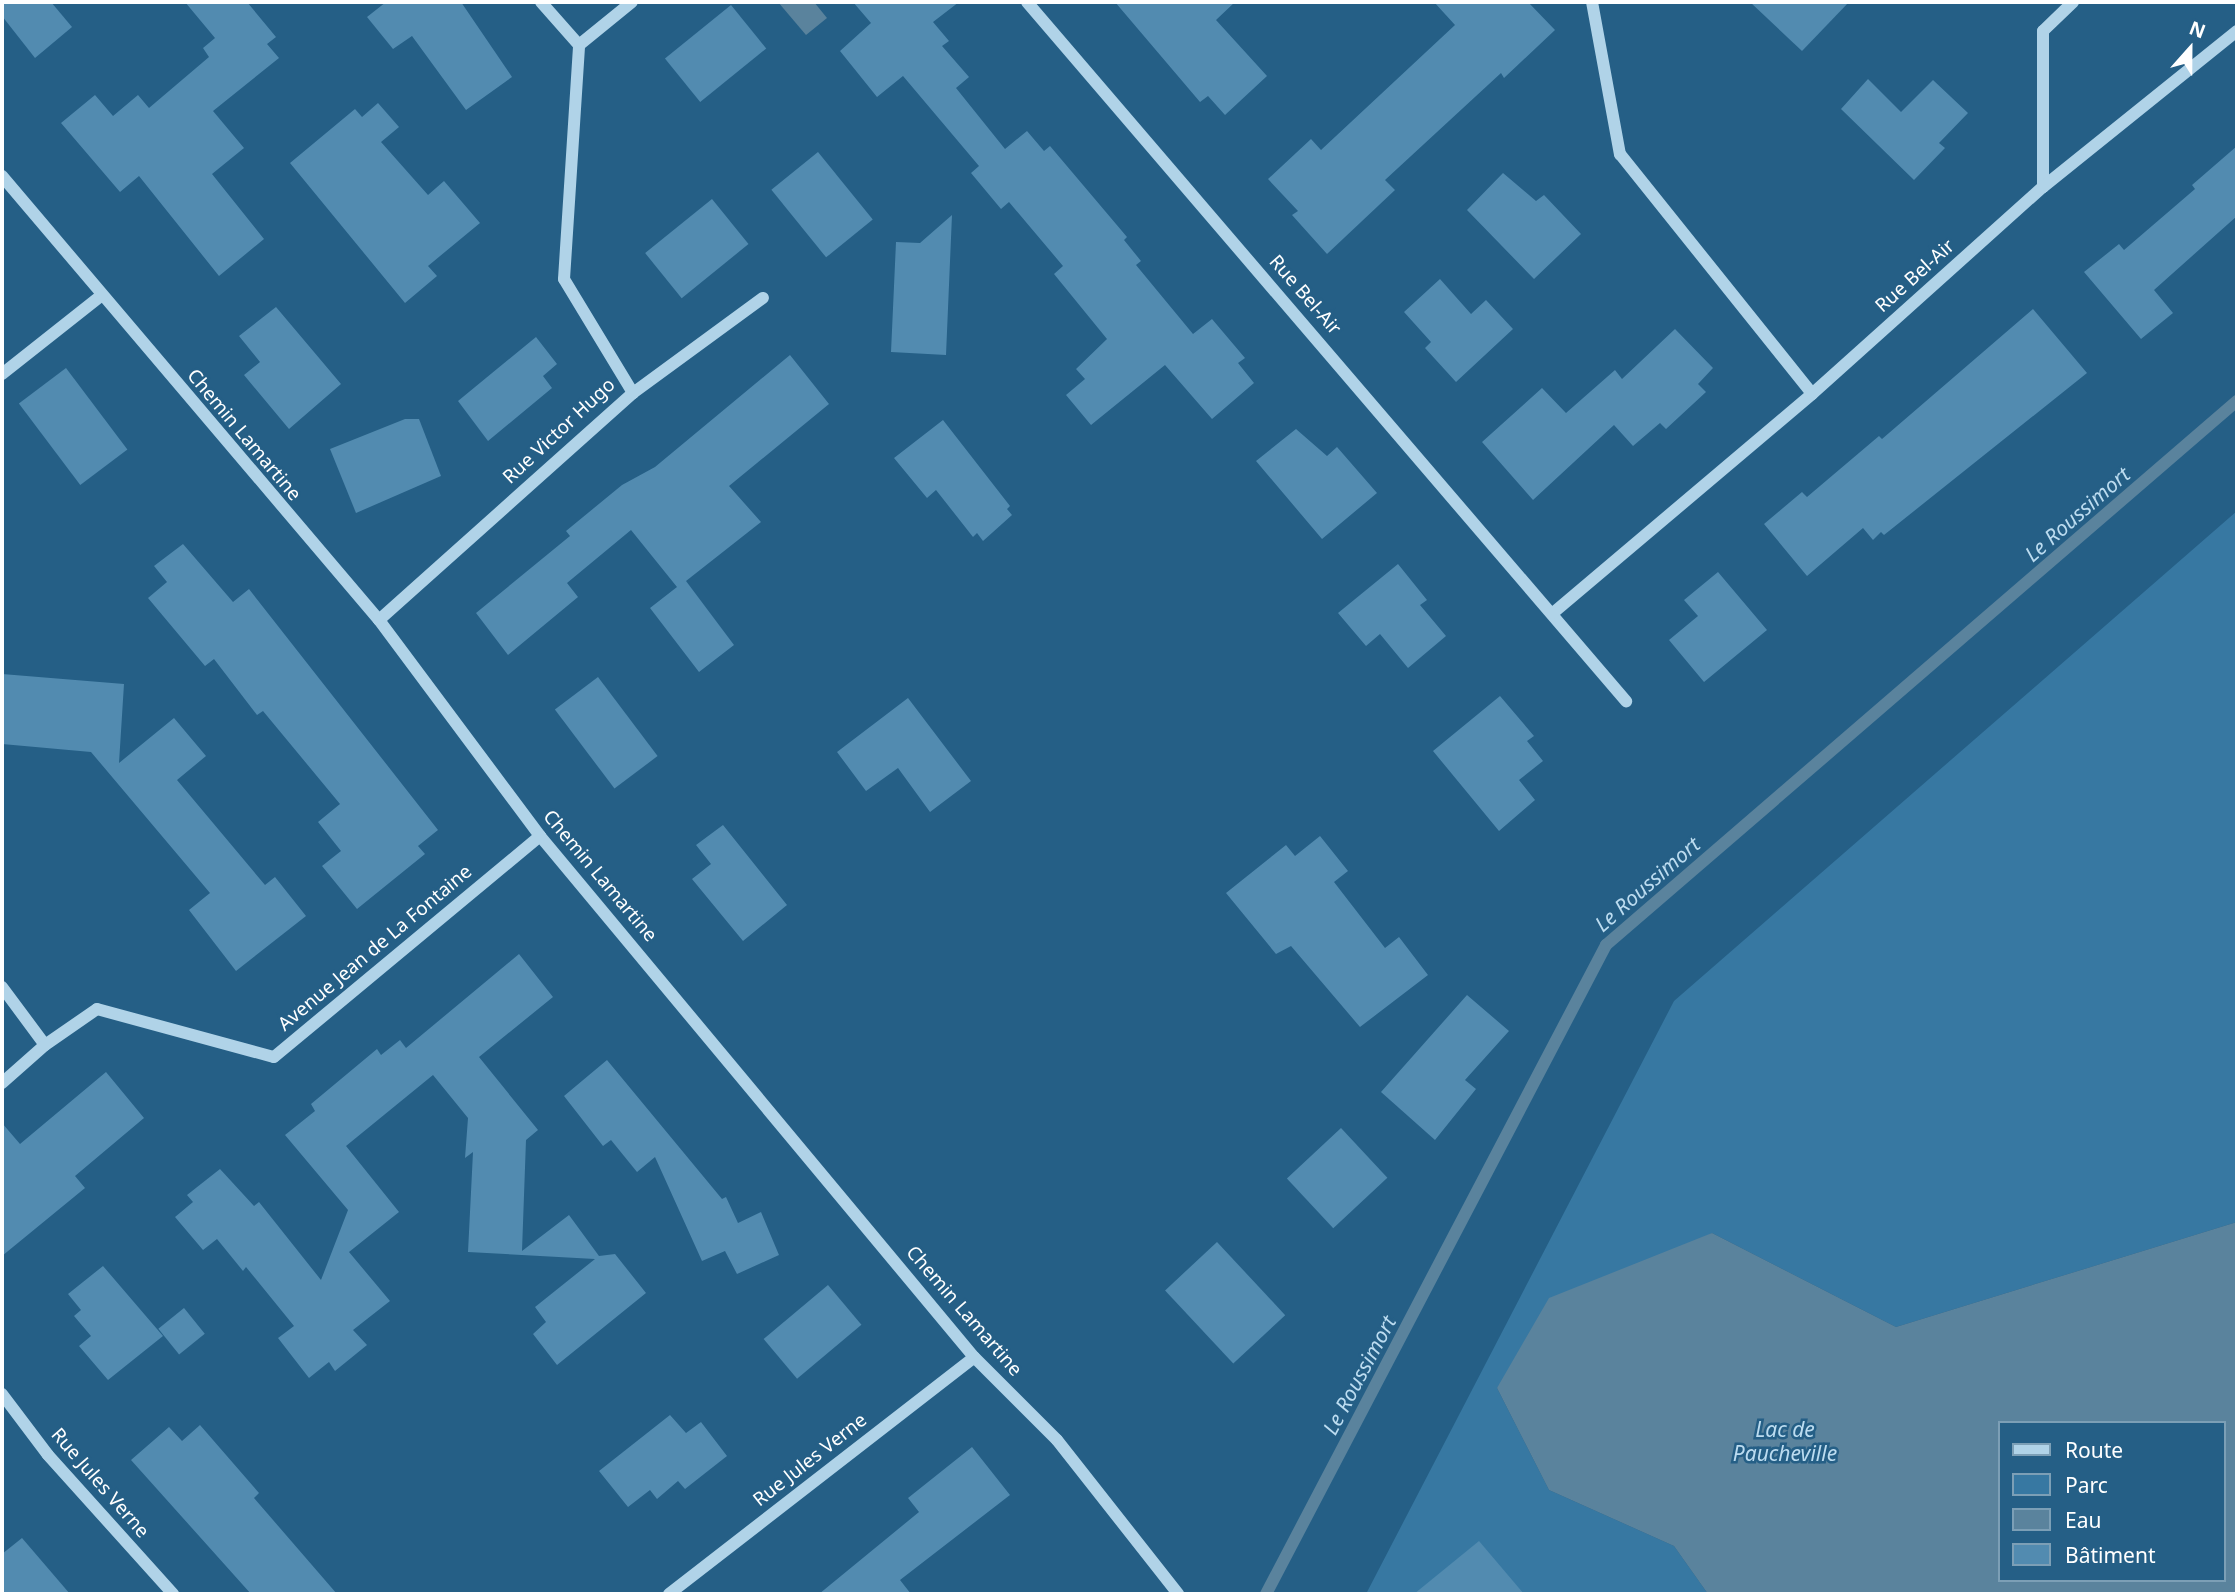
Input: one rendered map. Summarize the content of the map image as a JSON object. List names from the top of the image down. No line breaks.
{"streets":{"street":["Rue Bel-Air","Rue Victor Hugo","Chemin Lamartine","Avenue Jean de La Fontaine","Rue Jules Verne"]},"crossings":[["Rue Victor Hugo","Chemin Lamartine"],["Chemin Lamartine","Avenue Jean de La Fontaine"],["Chemin Lamartine","Rue Jules Verne"]],"water":["Le Roussimort","Lac de Paucheville"],"legend":["Route","Parc","Eau","Bâtiment"],"north":"top"}
